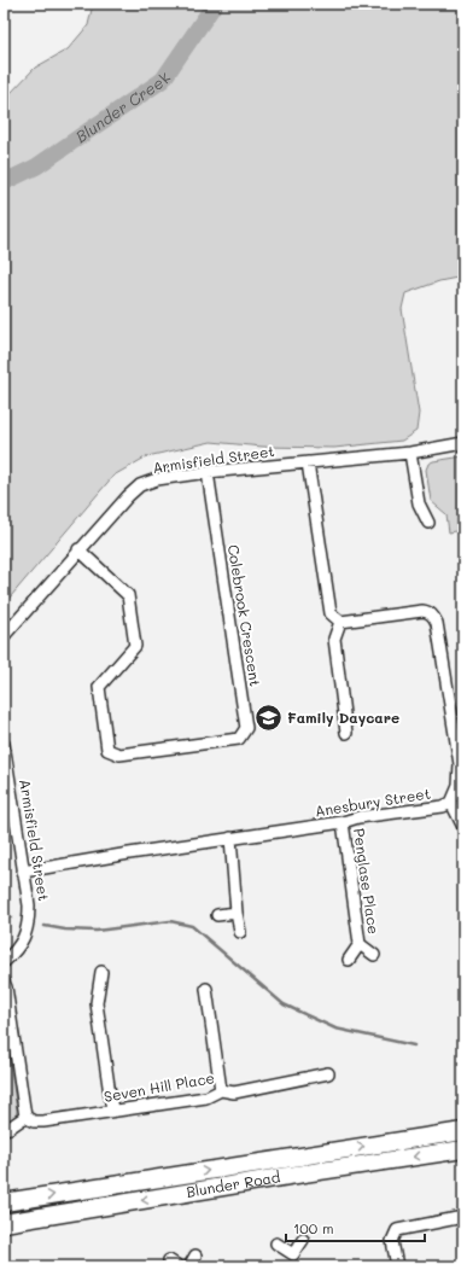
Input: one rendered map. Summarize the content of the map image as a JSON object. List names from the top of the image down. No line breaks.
{"streets":{"main road":["Blunder Road"],"street":["Armisfield Street","Colebrook Crescent","Anesbury Street","Penglase Place","Seven Hill Place"]},"crossings":[["Armisfield Street","Colebrook Crescent"],["Armisfield Street","Anesbury Street"],["Anesbury Street","Penglase Place"]],"water":["Blunder Creek"],"places":{"school or university":["Family Daycare"]},"scale_bar":"100 m"}
